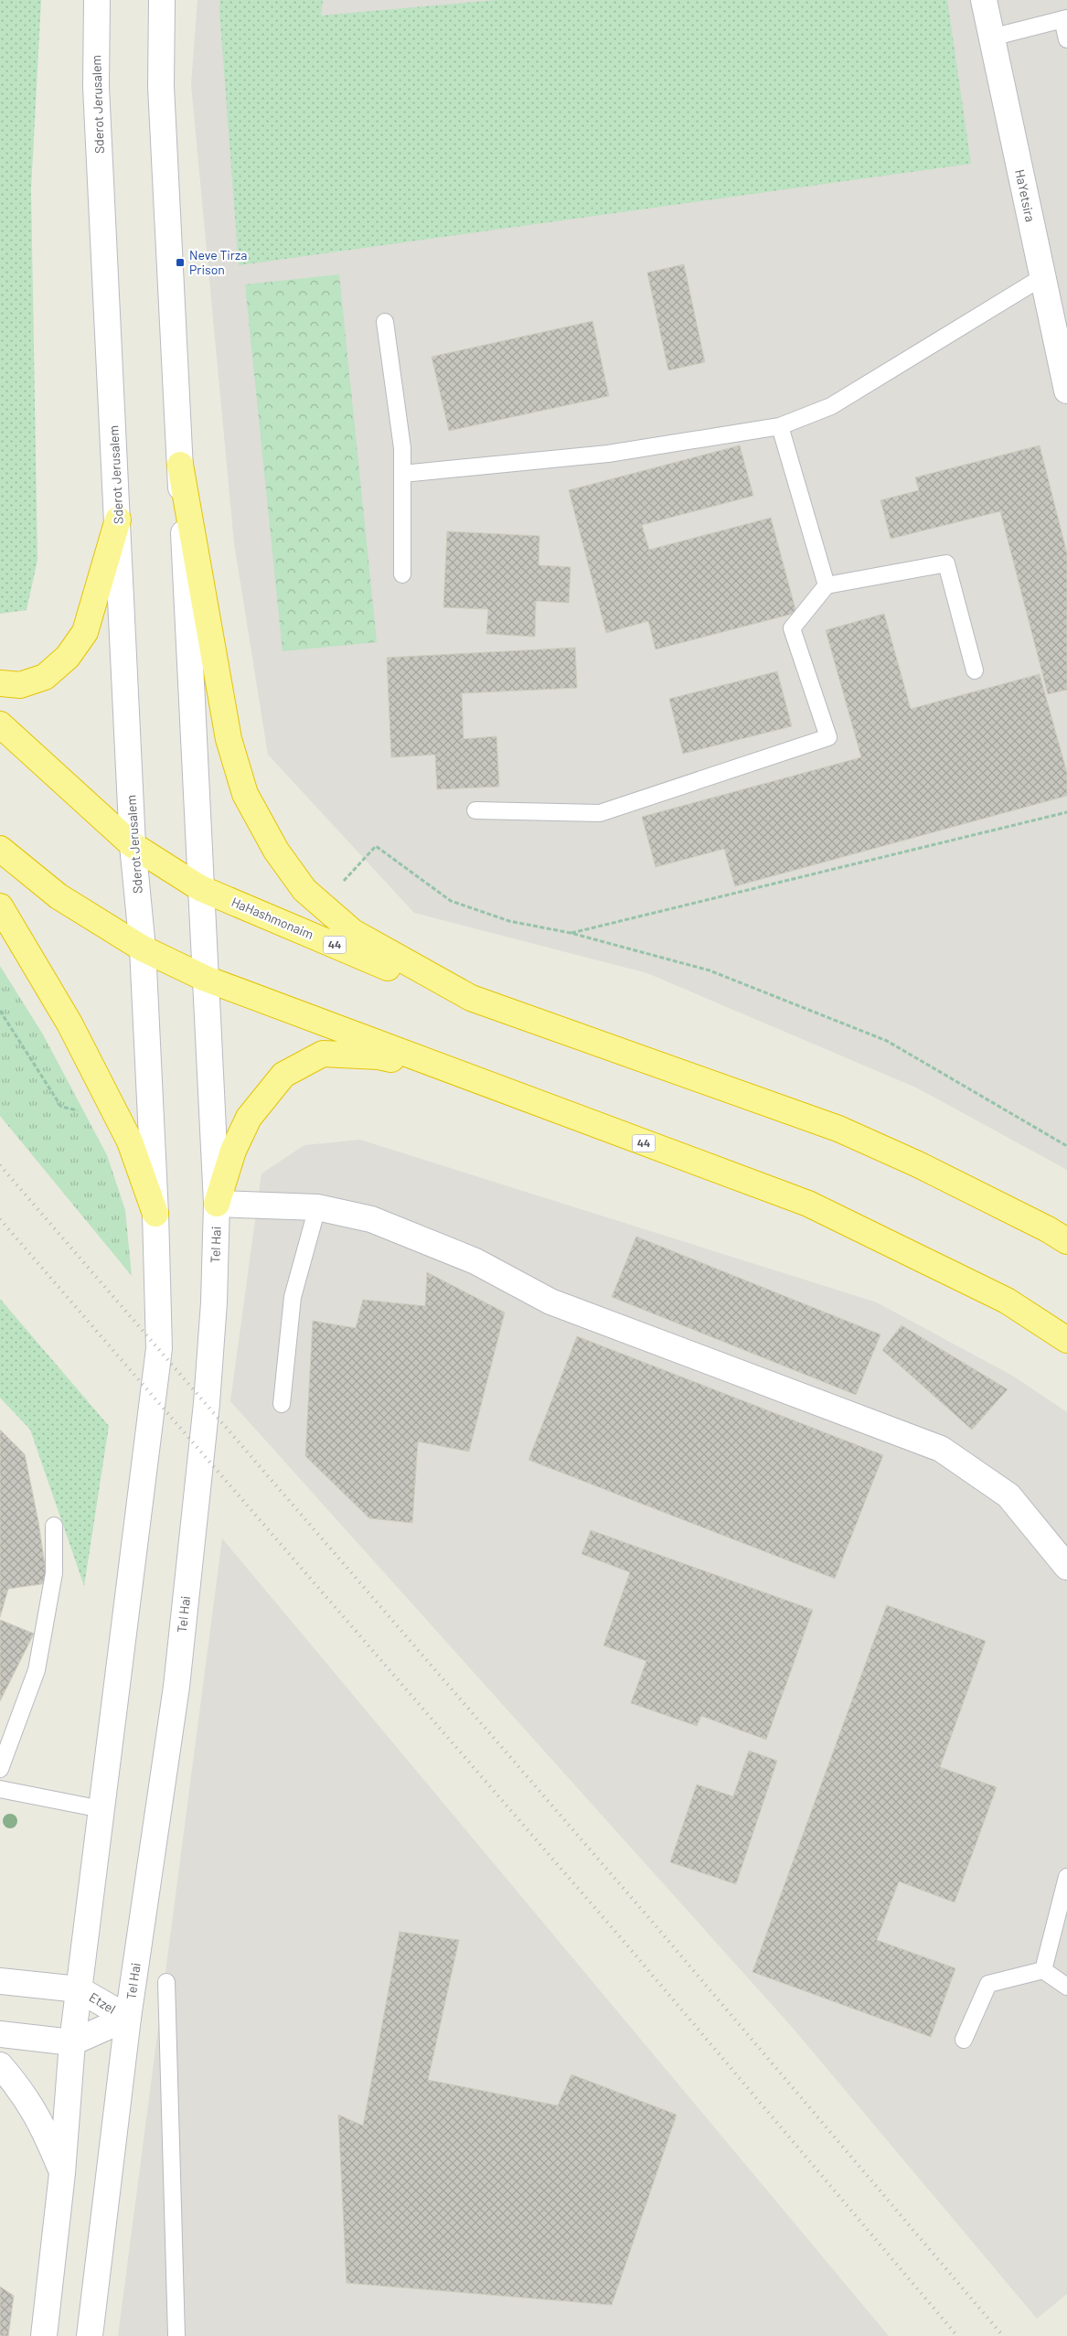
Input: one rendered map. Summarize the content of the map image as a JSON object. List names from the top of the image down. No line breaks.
{"streets":{"highway":["HaHashmonaim","44"],"main road":["Sderot Jerusalem","HaYetsira","Tel Hai","Etzel"]},"crossings":[["Sderot Jerusalem","HaHashmonaim"],["Sderot Jerusalem","44"],["HaHashmonaim","44"],["HaHashmonaim","Tel Hai"],["44","Tel Hai"],["Tel Hai","Etzel"]],"places":{"transit":["Neve Tirza Prison"]}}
